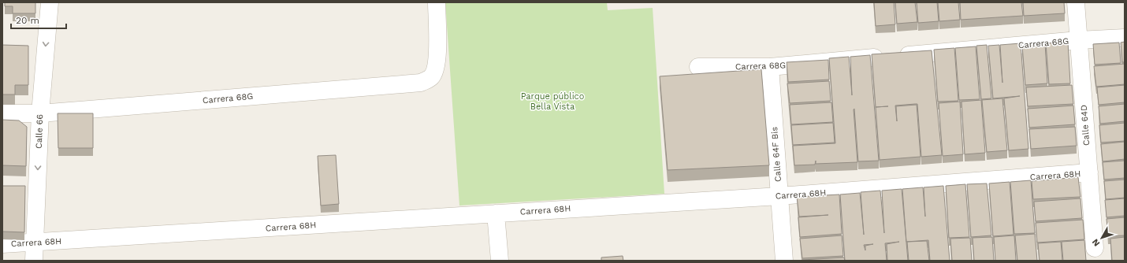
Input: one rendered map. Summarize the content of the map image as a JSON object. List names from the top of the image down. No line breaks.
{"streets":{"street":["Carrera 68G","Calle 64D","Calle 66","Calle 64F Bis","Carrera 68H"]},"crossings":[["Carrera 68G","Calle 64D"],["Carrera 68G","Calle 66"],["Carrera 68G","Calle 64F Bis"],["Calle 64D","Carrera 68H"],["Calle 66","Carrera 68H"],["Calle 64F Bis","Carrera 68H"]],"one_way":["Calle 66"],"parks":["Parque público Bella Vista"],"scale_bar":"20 m","north":"bottom left"}
